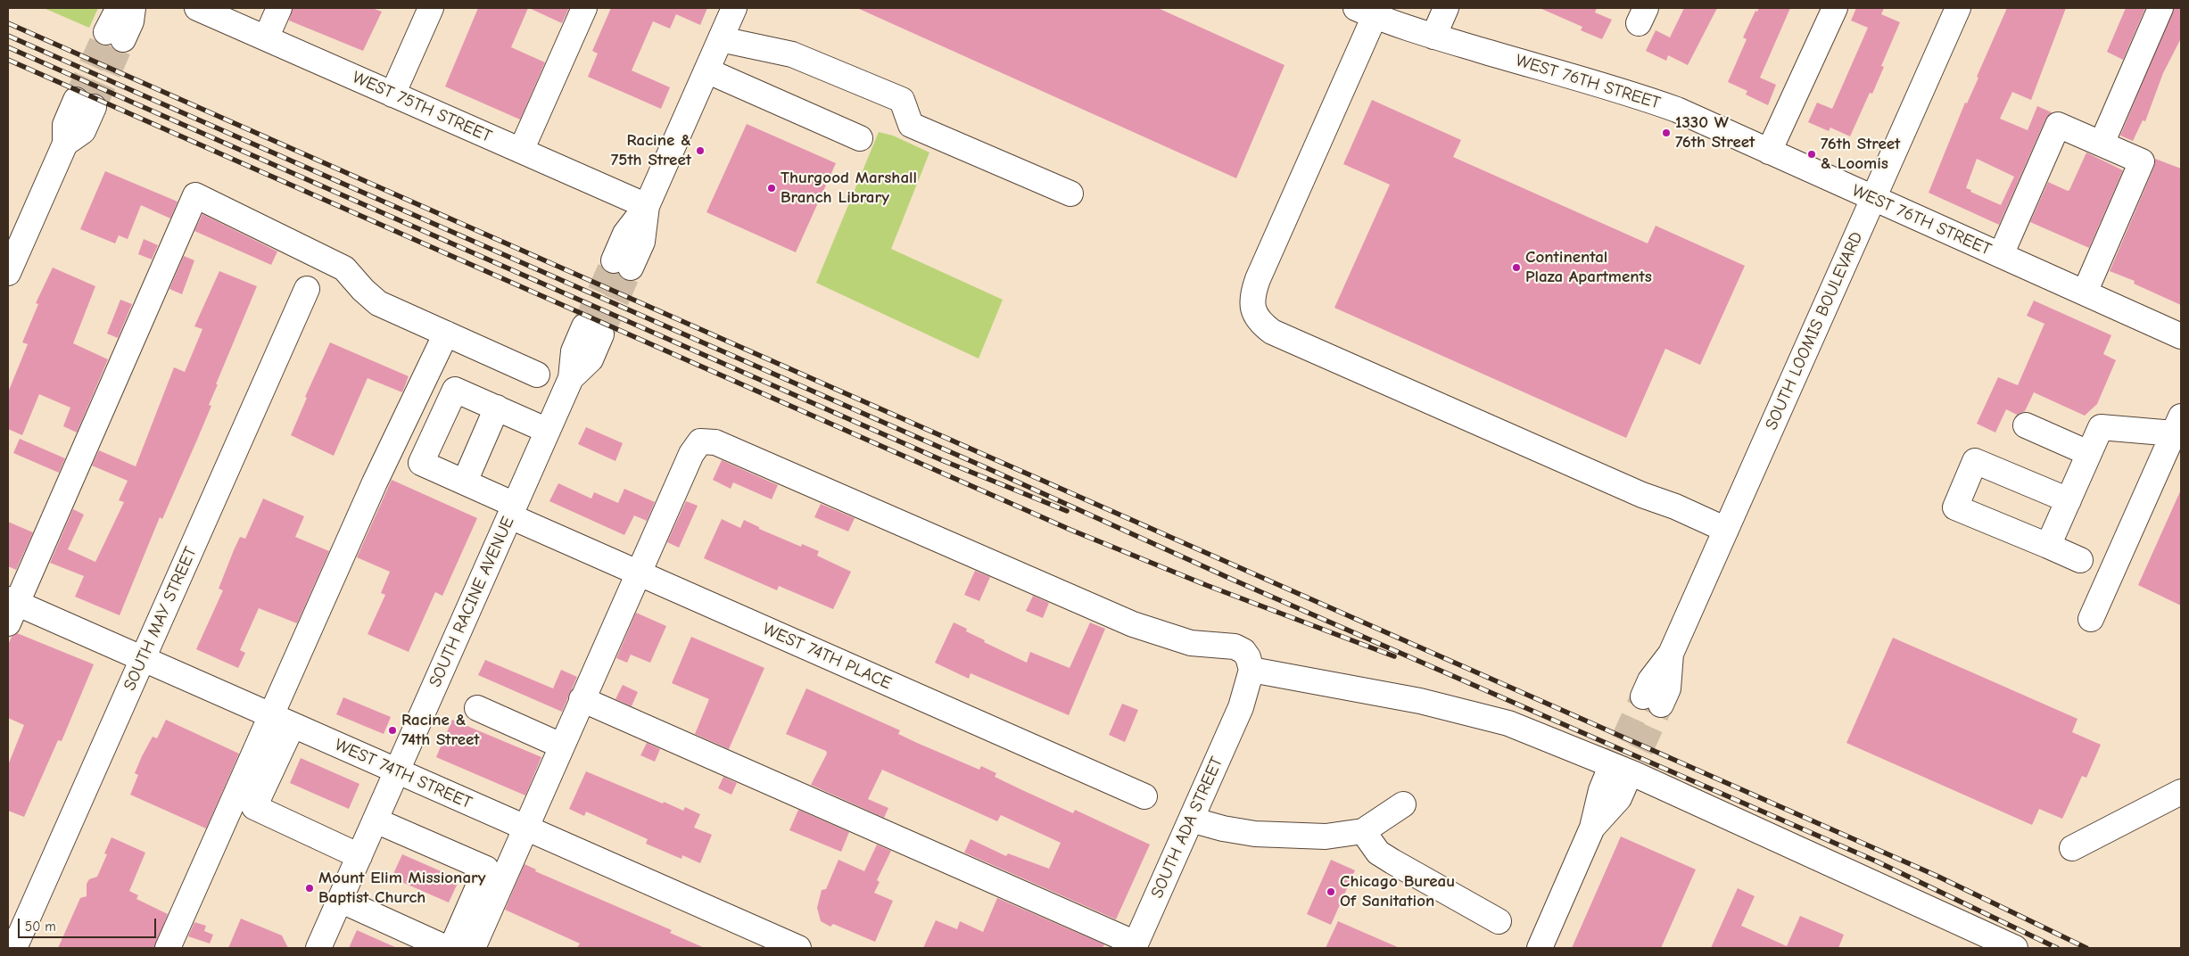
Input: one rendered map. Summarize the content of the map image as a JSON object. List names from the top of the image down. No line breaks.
{"streets":{"street":["WEST 76TH STREET","WEST 75TH STREET","SOUTH LOOMIS BOULEVARD","SOUTH RACINE AVENUE","SOUTH MAY STREET","WEST 74TH PLACE","WEST 74TH STREET","SOUTH ADA STREET"]},"crossings":[["WEST 76TH STREET","SOUTH LOOMIS BOULEVARD"],["SOUTH RACINE AVENUE","WEST 74TH PLACE"],["SOUTH RACINE AVENUE","WEST 74TH STREET"],["SOUTH MAY STREET","WEST 74TH STREET"]],"places":["1330 W 76th Street","Racine & 75th Street","76th Street & Loomis","Thurgood Marshall Branch Library","Continental Plaza Apartments","Racine & 74th Street","Mount Elim Missionary Baptist Church","Chicago Bureau Of Sanitation"],"scale_bar":"50 m"}
